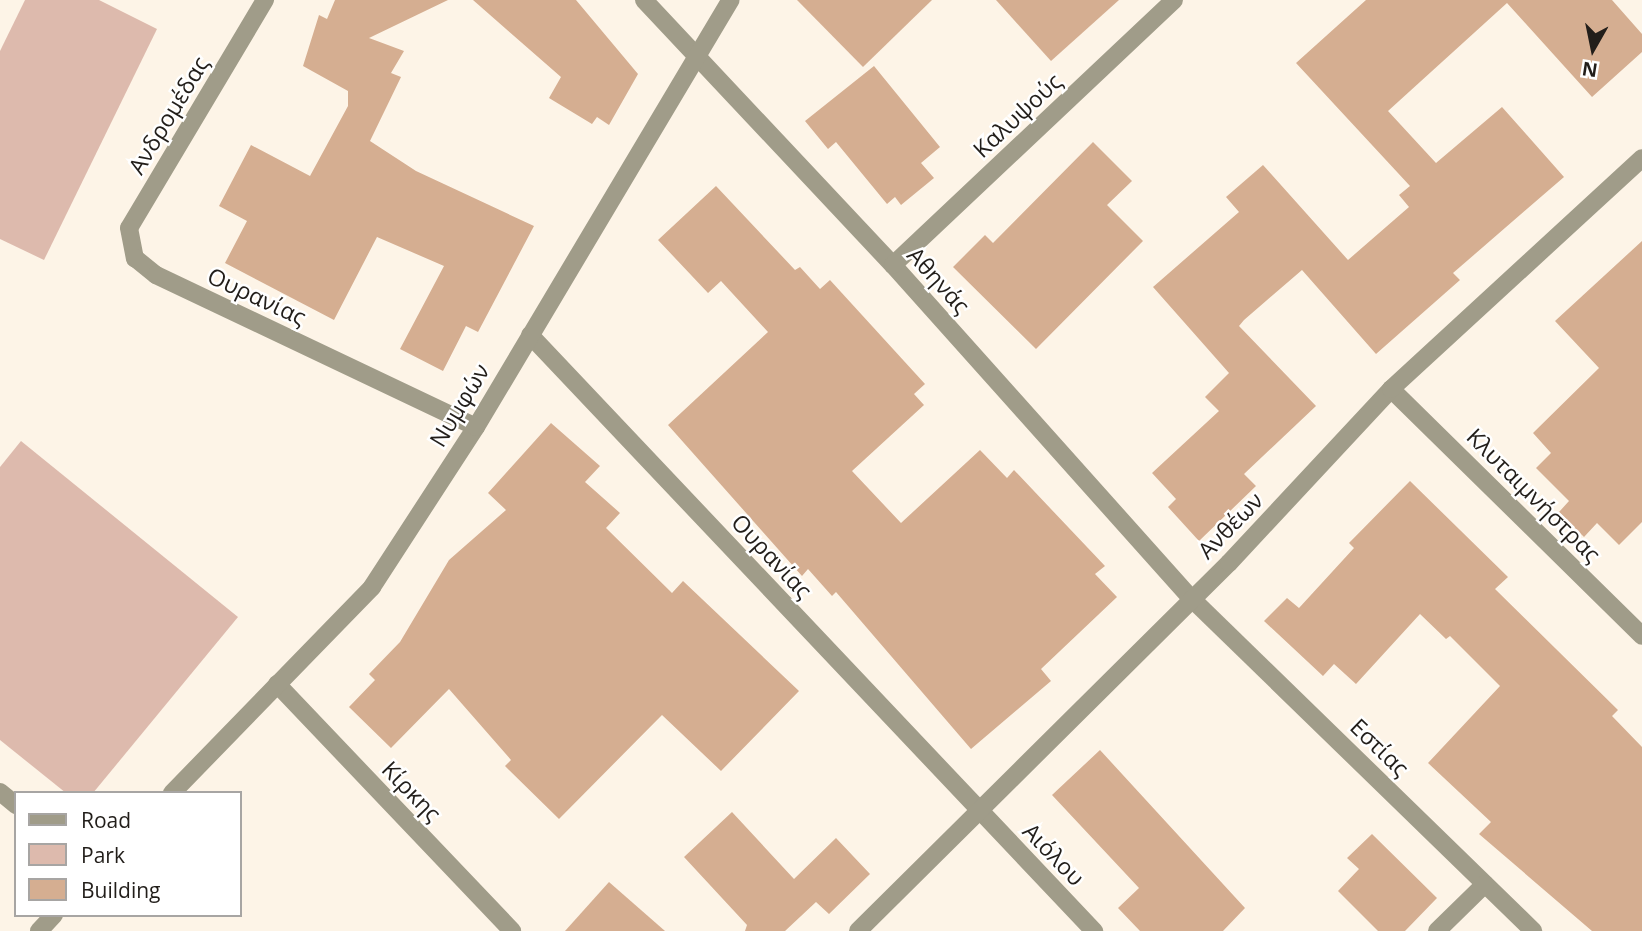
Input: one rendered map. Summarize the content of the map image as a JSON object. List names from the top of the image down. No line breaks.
{"streets":{"street":["Ανδρομέδας","Καλυψούς","Αθηνάς","Ουρανίας","Νυμφών","Κλυταιμνήστρας","Ανθέων","Εστίας","Κίρκης","Αιόλου"]},"crossings":[["Ανδρομέδας","Ουρανίας"],["Καλυψούς","Αθηνάς"],["Αθηνάς","Νυμφών"],["Αθηνάς","Ανθέων"],["Αθηνάς","Εστίας"],["Ουρανίας","Νυμφών"],["Ουρανίας","Ανθέων"],["Ουρανίας","Αιόλου"],["Νυμφών","Κίρκης"],["Κλυταιμνήστρας","Ανθέων"],["Ανθέων","Εστίας"],["Ανθέων","Αιόλου"]],"legend":["Road","Park","Building"],"north":"bottom"}
